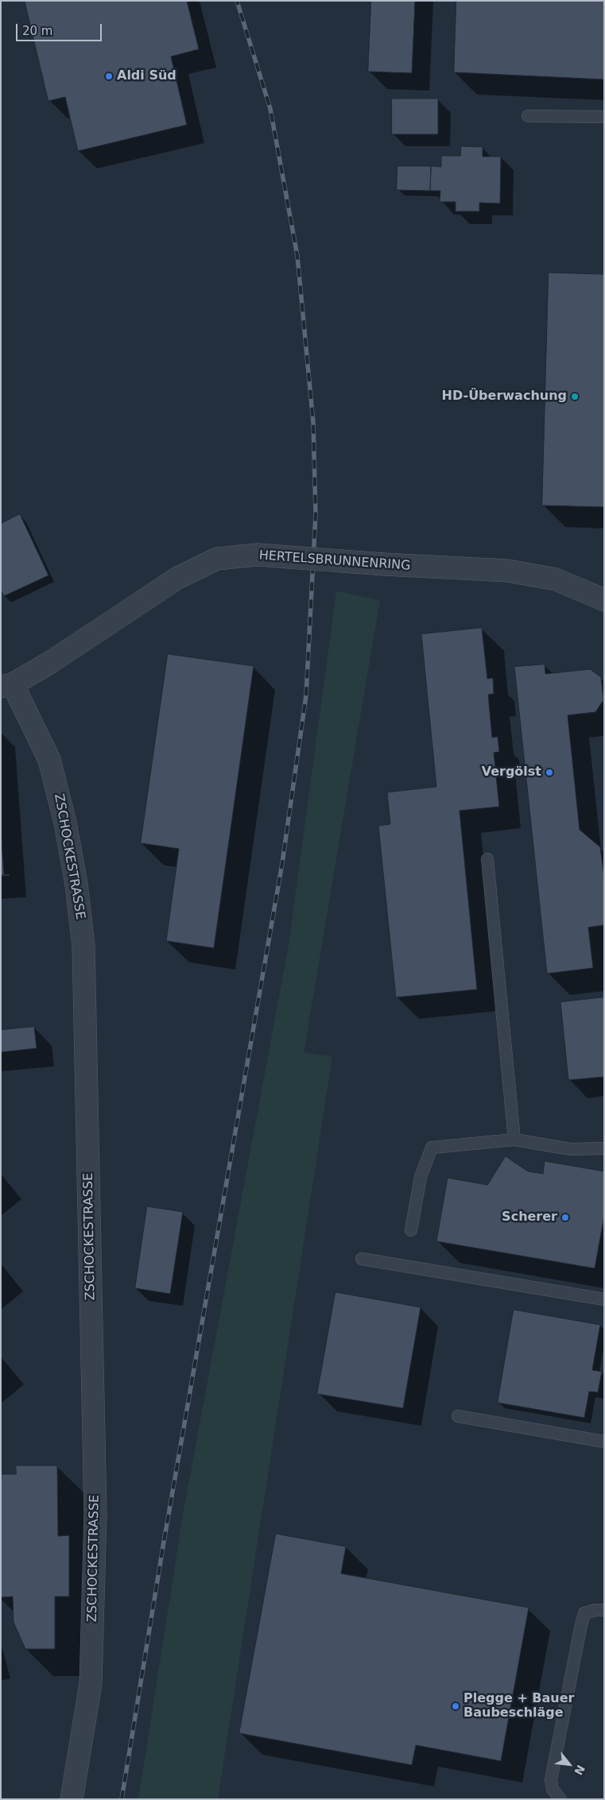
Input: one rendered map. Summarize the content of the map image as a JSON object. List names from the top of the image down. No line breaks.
{"streets":{"street":["HERTELSBRUNNENRING","ZSCHOCKESTRASSE"]},"crossings":[["HERTELSBRUNNENRING","ZSCHOCKESTRASSE"]],"places":["Aldi Süd","HD-Überwachung","Vergölst","Scherer","Plegge + Bauer Baubeschläge"],"scale_bar":"20 m","north":"bottom right"}
